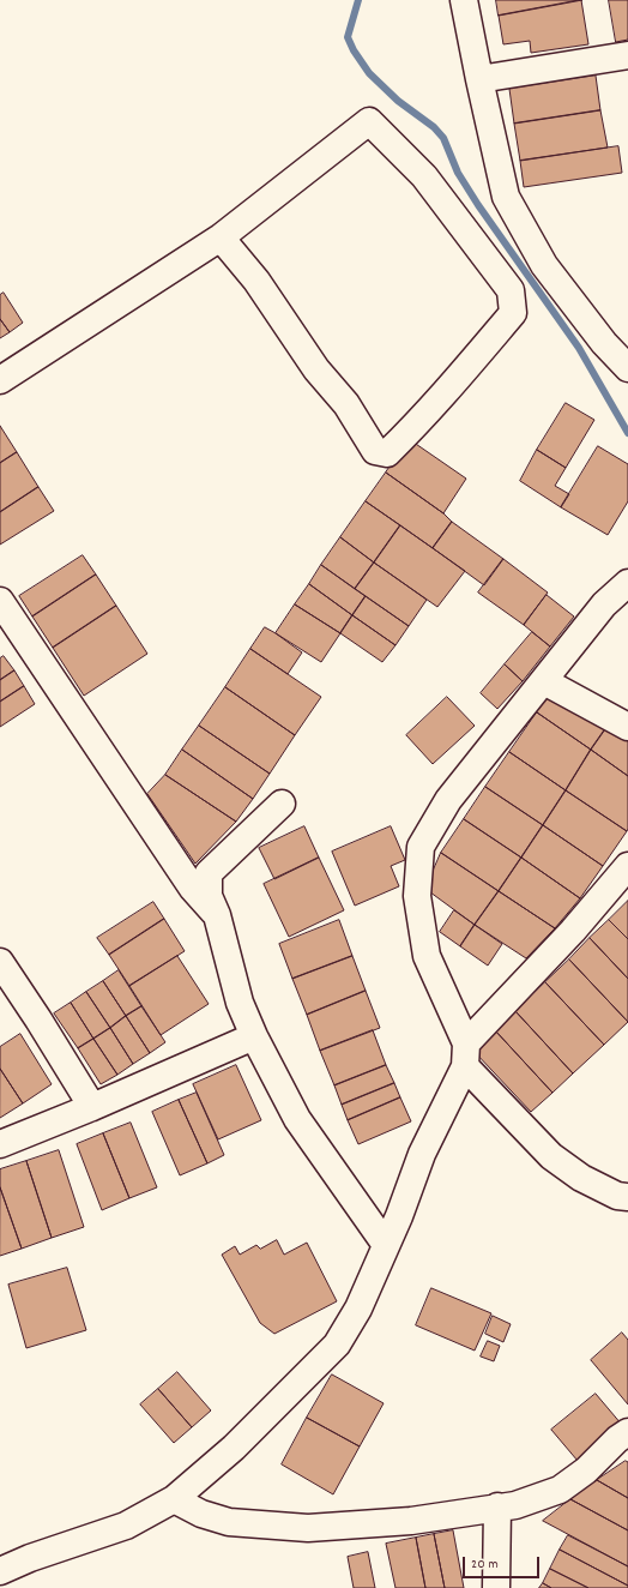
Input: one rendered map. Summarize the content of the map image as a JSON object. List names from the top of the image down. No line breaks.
{"scale_bar":"20 m"}
